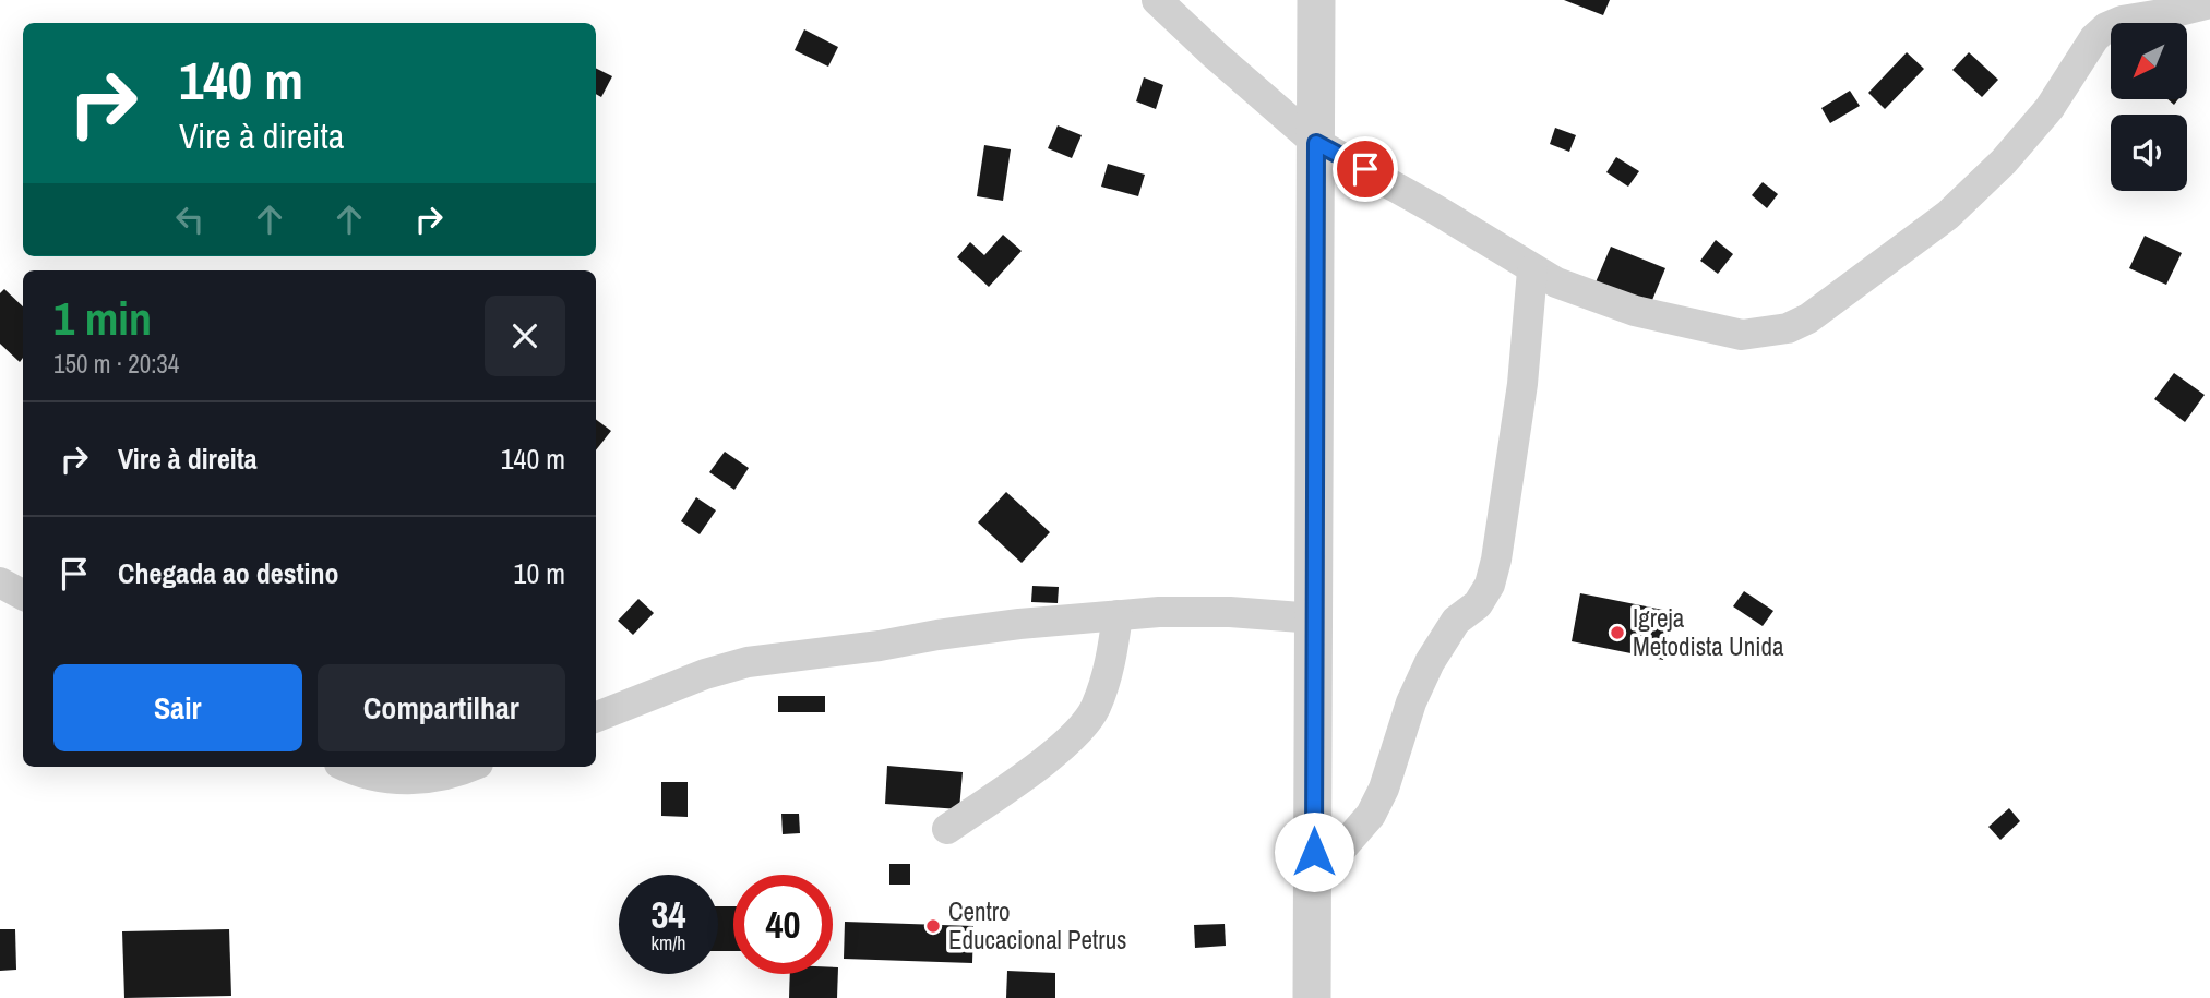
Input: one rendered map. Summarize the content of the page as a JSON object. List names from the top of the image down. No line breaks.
{"places":["Igreja Metodista Unida","Centro Educacional Petrus"],"north":"bottom left","page":{"turn":["140 m","Vire à direita"],"heading":["1 min","150 m · 20:34"],"list":[{"name":"Vire à direita","value":"140 m"},{"name":"Chegada ao destino","value":"10 m"}],"buttons":["Sair","Compartilhar"],"speed":"34 km/h","limit":"40"}}
